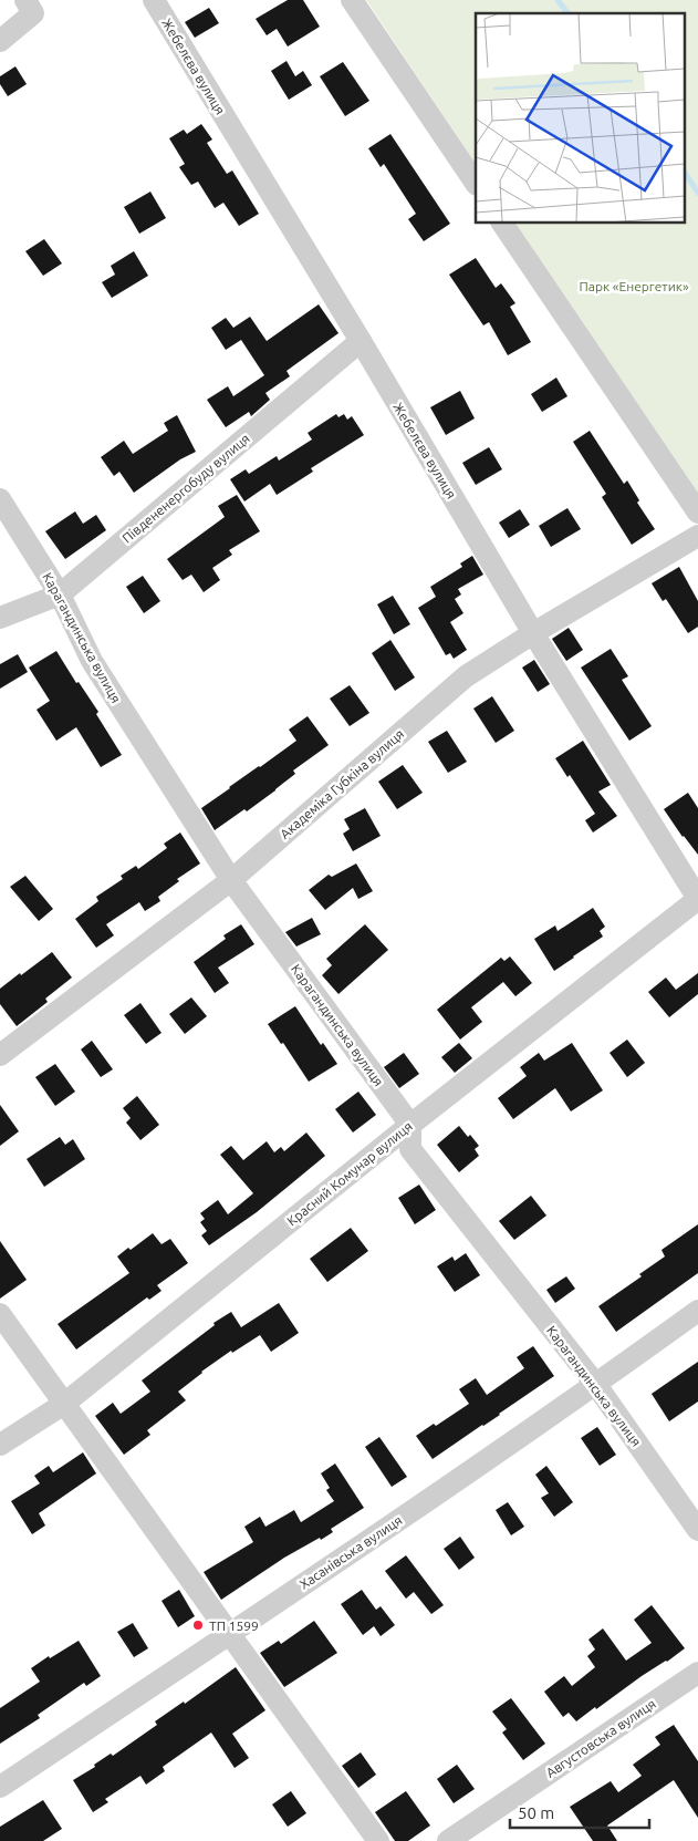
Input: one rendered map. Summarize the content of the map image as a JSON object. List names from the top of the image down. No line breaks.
{"streets":{"street":["Жебелєва вулиця","Південенергобуду вулиця","Карагандинська вулиця","Академіка Губкіна вулиця","Красний Комунар вулиця","Хасанівська вулиця","Августовська вулиця"]},"crossings":[["Жебелєва вулиця","Південенергобуду вулиця"],["Жебелєва вулиця","Академіка Губкіна вулиця"],["Жебелєва вулиця","Красний Комунар вулиця"],["Південенергобуду вулиця","Карагандинська вулиця"],["Карагандинська вулиця","Академіка Губкіна вулиця"],["Карагандинська вулиця","Красний Комунар вулиця"],["Карагандинська вулиця","Хасанівська вулиця"]],"parks":["Парк «Енергетик»"],"places":["ТП 1599"],"scale_bar":"50 m"}
